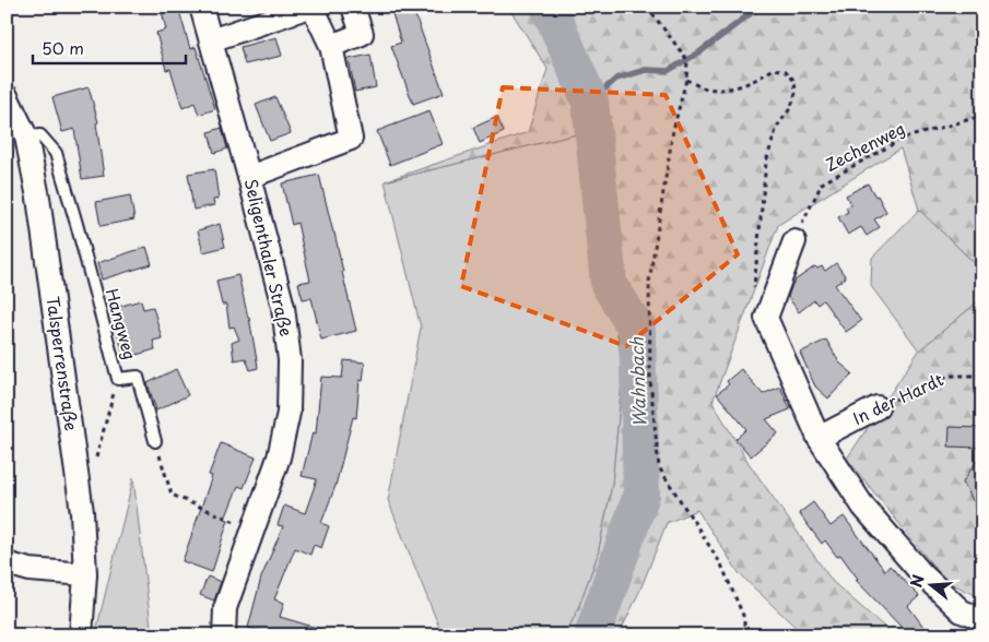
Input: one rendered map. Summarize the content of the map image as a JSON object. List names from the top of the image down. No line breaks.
{"streets":{"street":["Seligenthaler Straße","Talsperrenstraße","In der Hardt"],"lane":["Hangweg"],"path":["Zechenweg"]},"crossings":[["Hangweg","Talsperrenstraße"]],"water":["Wahnbach"],"scale_bar":"50 m","north":"left"}
